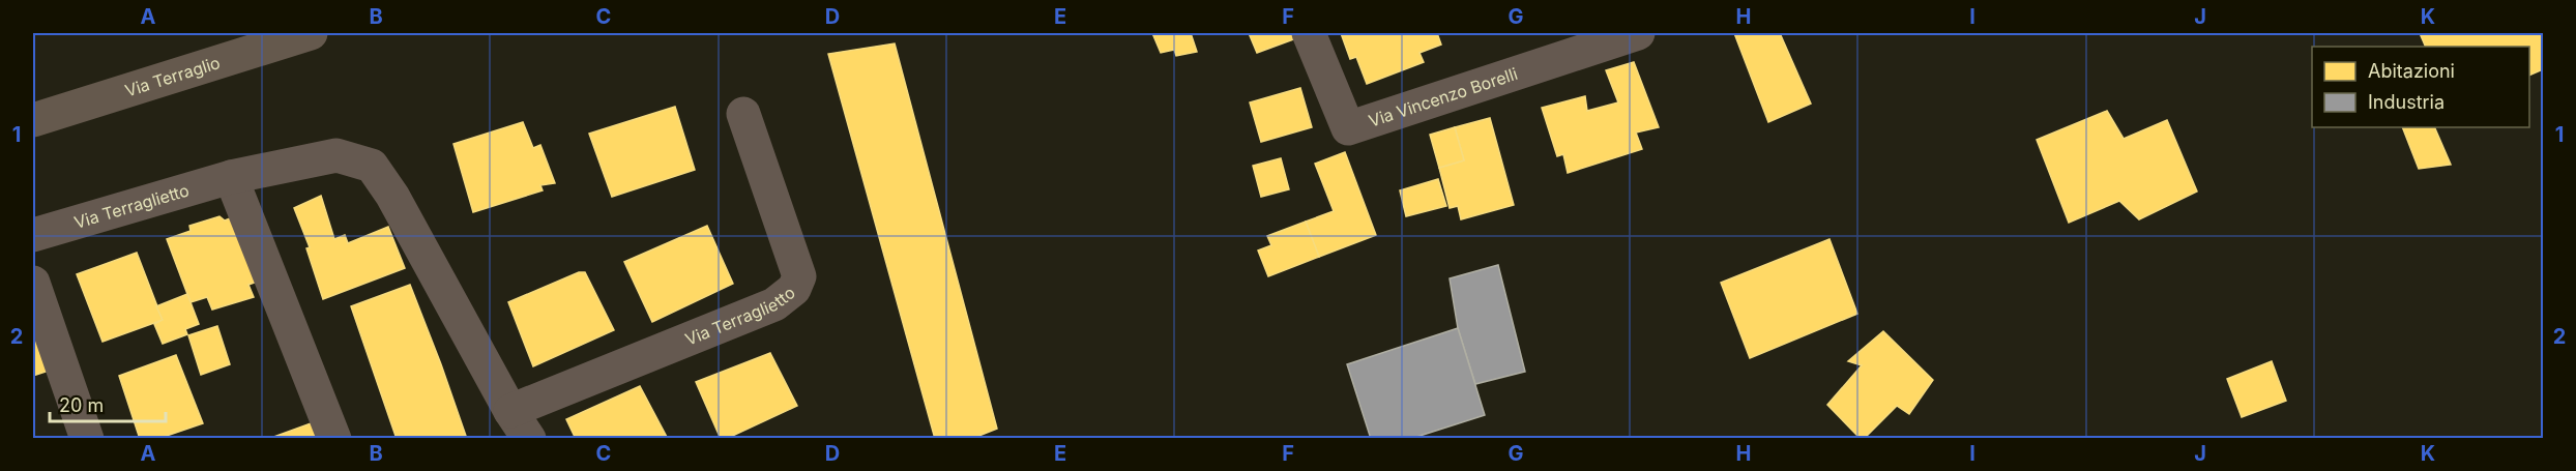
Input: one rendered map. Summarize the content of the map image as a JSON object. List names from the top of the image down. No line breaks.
{"streets":{"main road":["Via Terraglio"],"street":["Via Vincenzo Borelli","Via Terraglietto"]},"legend":["Abitazioni","Industria"],"scale_bar":"20 m","grid":{"columns":["A","B","C","D","E","F","G","H","I","J","K"],"rows":["1","2"]}}
